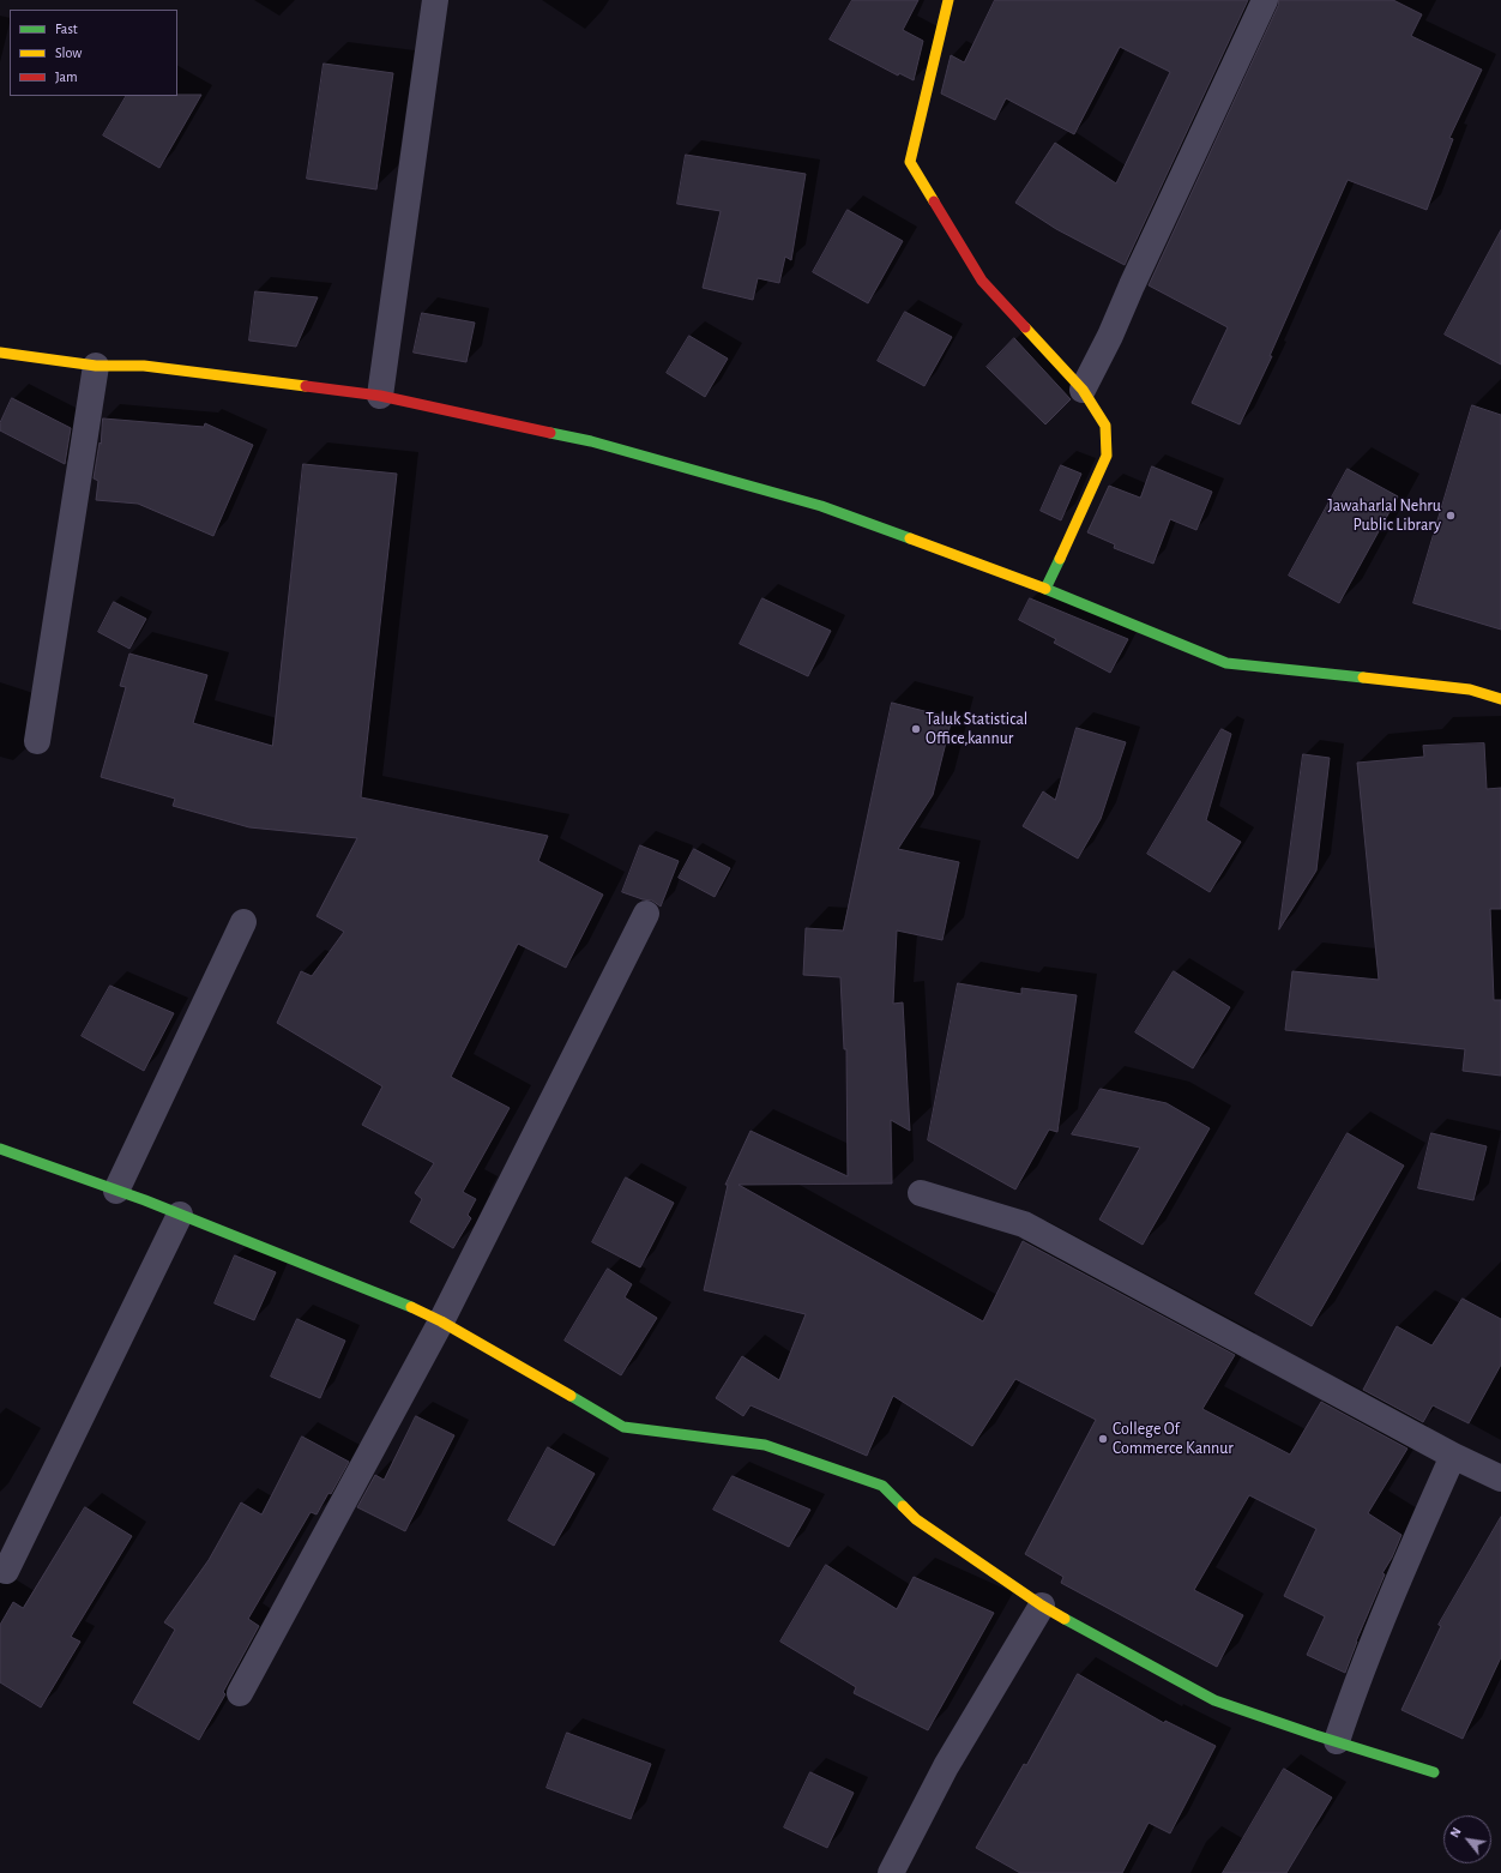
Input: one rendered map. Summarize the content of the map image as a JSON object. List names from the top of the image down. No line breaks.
{"places":["Jawaharlal Nehru Public Library","Taluk Statistical Office,kannur","College Of Commerce Kannur"],"legend":["Fast","Slow","Jam"],"north":"top left"}
